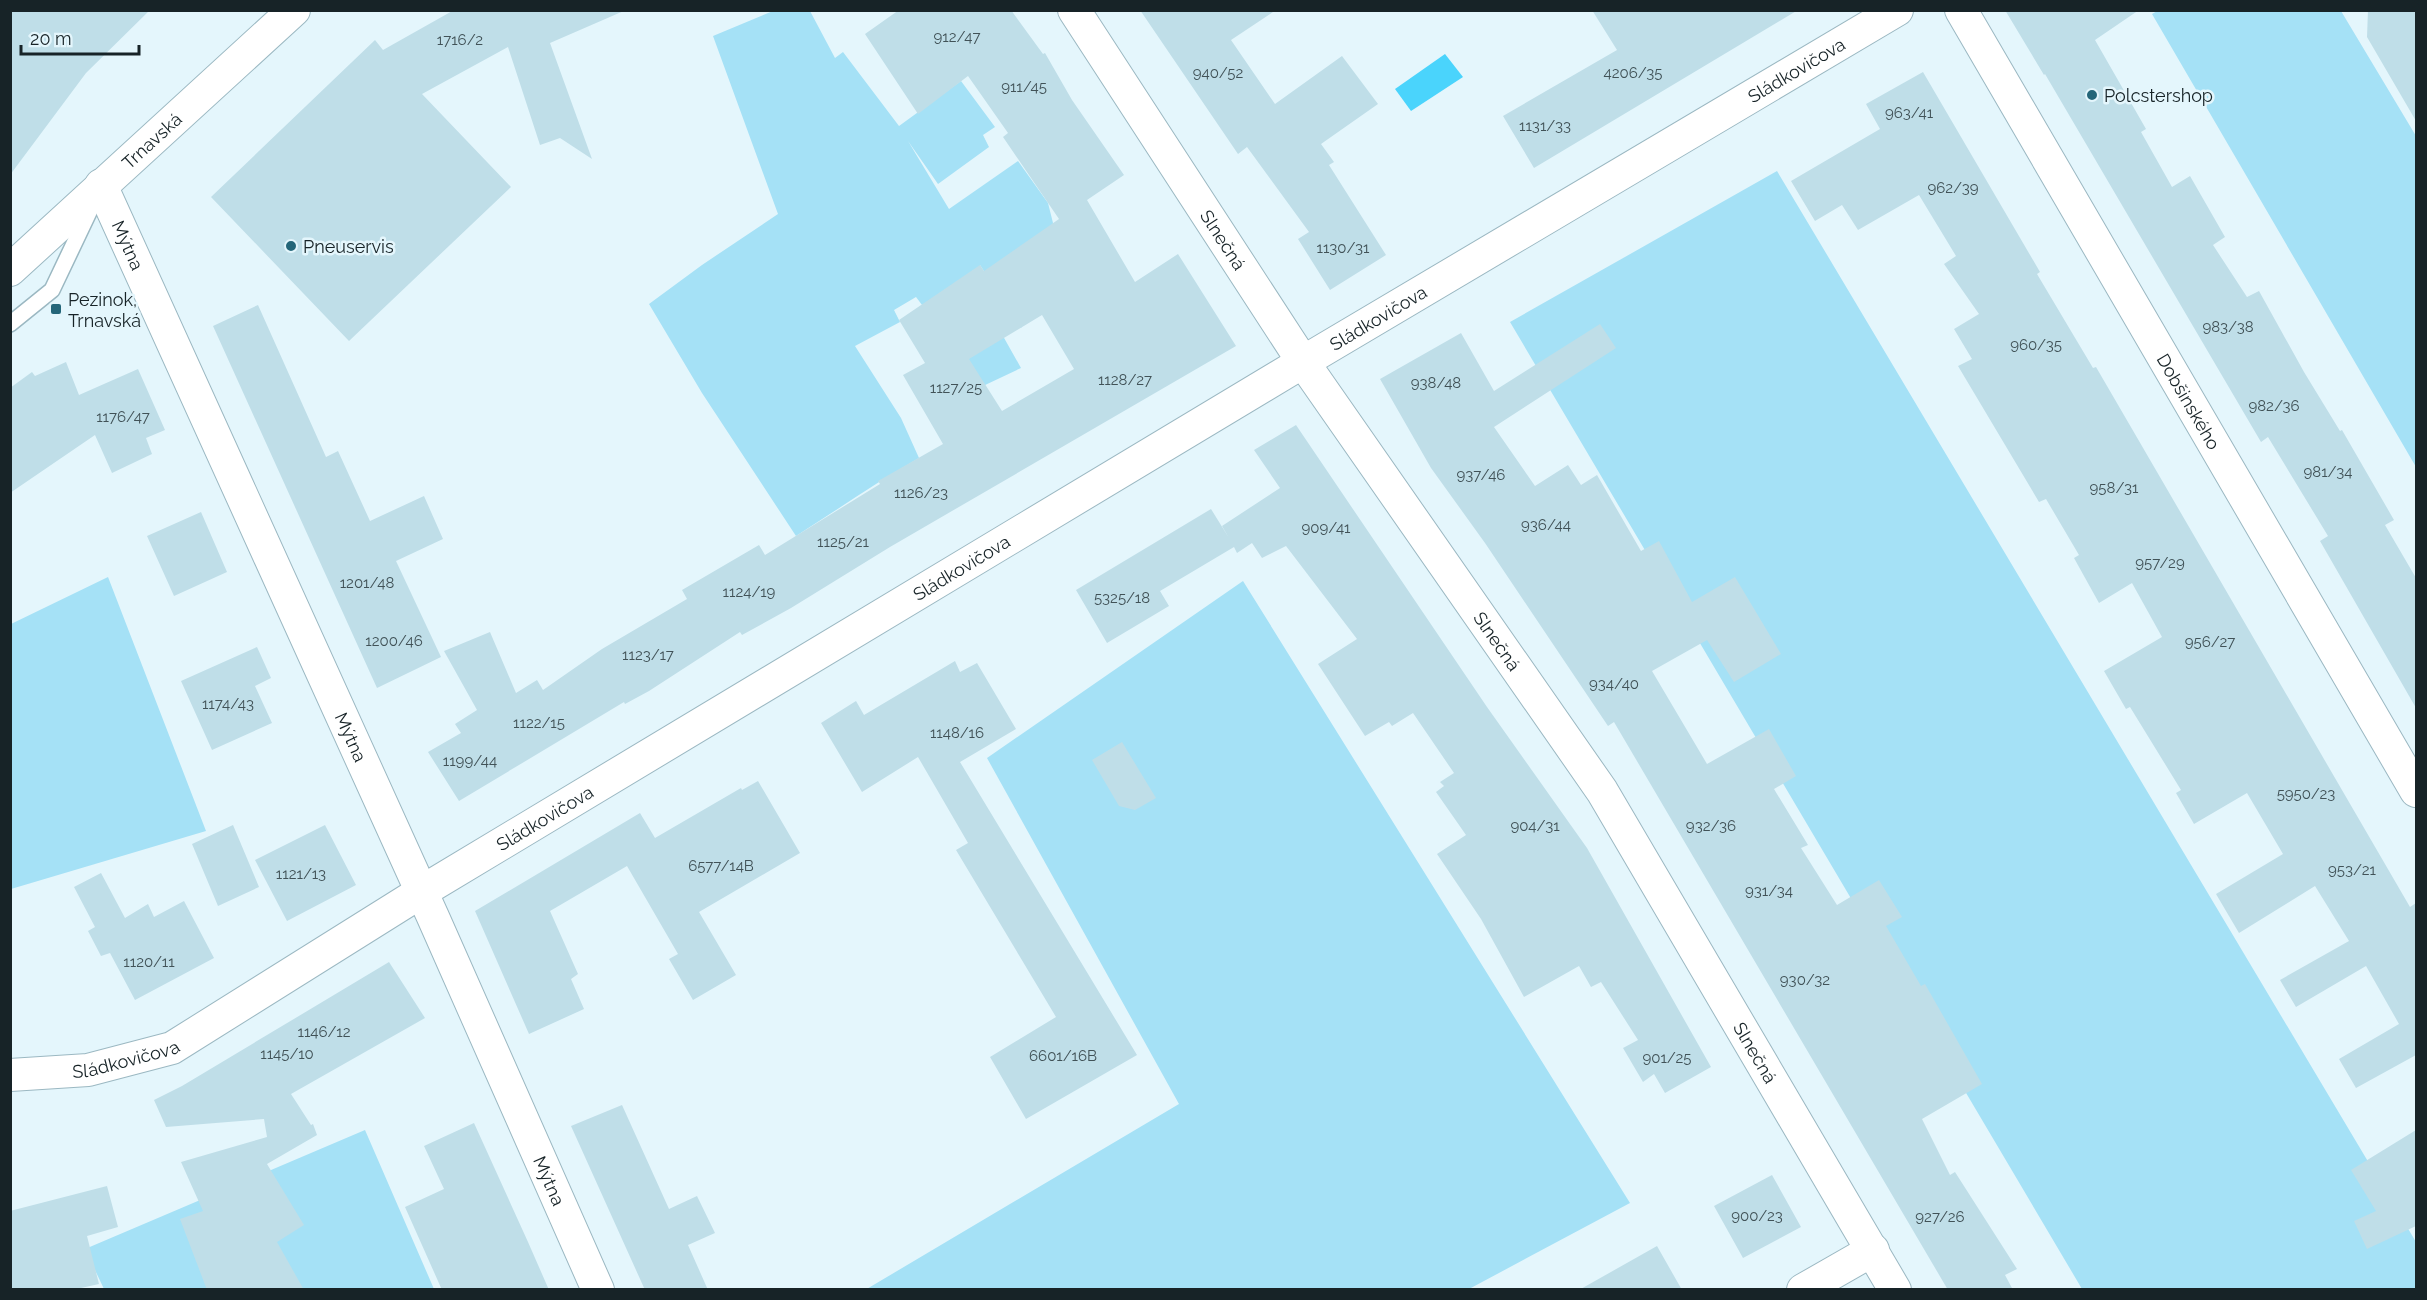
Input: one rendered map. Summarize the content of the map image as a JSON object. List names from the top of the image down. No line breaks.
{"streets":{"street":["Sládkovičova","Trnavská","Slnečná","Mýtna","Dobšinského"]},"crossings":[["Sládkovičova","Slnečná"],["Sládkovičova","Mýtna"],["Trnavská","Mýtna"]],"places":{"other":["Polcstershop","Pneuservis"],"transit":["Pezinok, Trnavská"]},"house_numbers":["912/47","1716/2","940/52","4206/35","911/45","963/41","1131/33","962/39","1130/31","983/38","960/35","1128/27","938/48","1127/25","982/36","1176/47","981/34","937/46","958/31","1126/23","936/44","909/41","1125/21","957/29","1201/48","1124/19","5325/18","1200/46","956/27","1123/17","934/40","1174/43","1122/15","1148/16","1199/44","5950/23","904/31","932/36","6577/14B","953/21","1121/13","931/34","1120/11","930/32","1146/12","1145/10","6601/16B","901/25","900/23","927/26"],"scale_bar":"20 m"}
